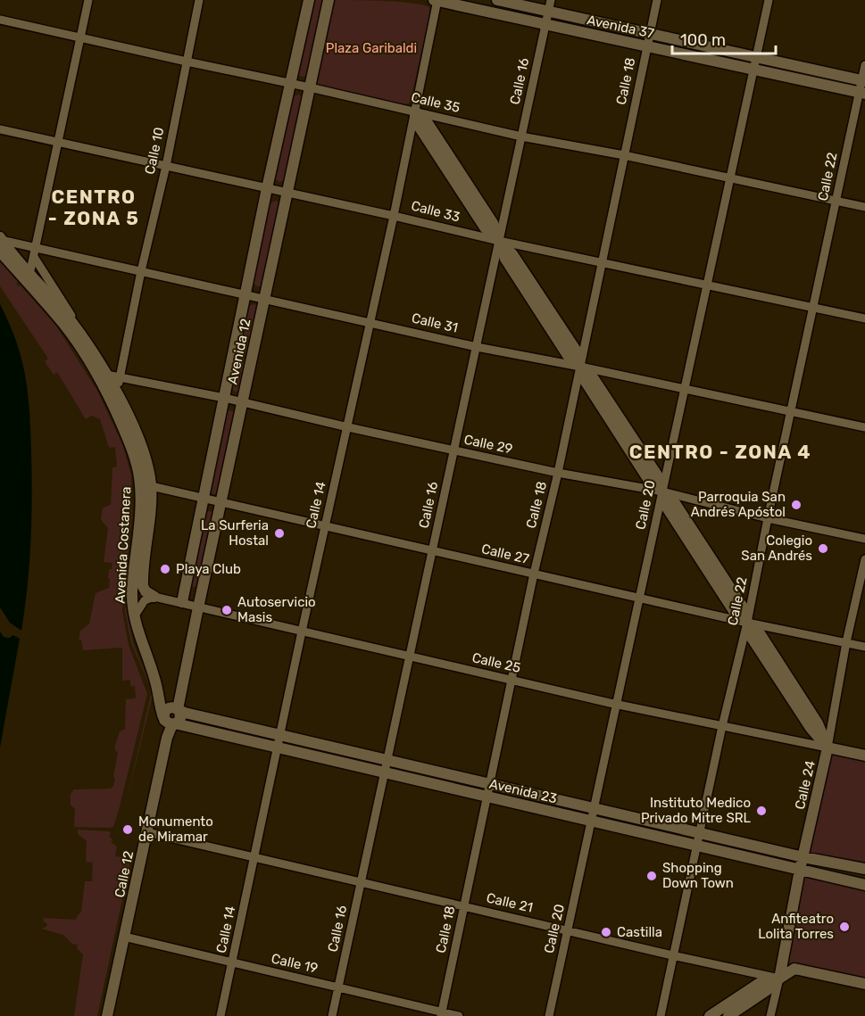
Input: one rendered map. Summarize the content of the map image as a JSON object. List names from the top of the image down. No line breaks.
{"streets":{"main road":["Avenida 37","Avenida 12","Avenida Costanera","Calle 25","Calle 24","Avenida 23","Calle 12"],"street":["Calle 16","Calle 18","Calle 35","Calle 10","Calle 22","Calle 33","Calle 31","Calle 29","Calle 14","Calle 20","Calle 27","Calle 21","Calle 19"]},"crossings":[["Avenida 37","Calle 16"],["Avenida 37","Calle 18"],["Avenida 37","Calle 22"],["Avenida 37","Calle 14"],["Avenida 37","Calle 20"],["Calle 16","Calle 35"],["Calle 16","Calle 33"],["Calle 16","Calle 31"],["Calle 16","Calle 29"],["Calle 16","Calle 27"],["Calle 16","Calle 25"],["Calle 16","Avenida 23"],["Calle 16","Calle 21"],["Calle 16","Calle 19"],["Calle 18","Calle 35"],["Calle 18","Calle 33"],["Calle 18","Calle 31"],["Calle 18","Calle 29"],["Calle 18","Calle 27"],["Calle 18","Calle 25"],["Calle 18","Avenida 23"],["Calle 18","Calle 21"],["Calle 18","Calle 19"],["Calle 35","Calle 10"],["Calle 35","Calle 22"],["Calle 35","Avenida 12"],["Calle 35","Calle 14"],["Calle 35","Calle 20"],["Calle 10","Calle 33"],["Calle 10","Calle 31"],["Calle 10","Calle 29"],["Calle 10","Avenida Costanera"],["Calle 22","Calle 33"],["Calle 22","Calle 31"],["Calle 22","Calle 29"],["Calle 22","Calle 27"],["Calle 22","Calle 25"],["Calle 22","Avenida 23"],["Calle 22","Calle 21"],["Calle 33","Avenida 12"],["Calle 33","Calle 14"],["Calle 33","Calle 20"],["Calle 31","Avenida 12"],["Calle 31","Calle 14"],["Calle 31","Calle 20"],["Calle 31","Avenida Costanera"],["Avenida 12","Calle 29"],["Avenida 12","Calle 27"],["Avenida 12","Calle 25"],["Avenida 12","Avenida 23"],["Calle 29","Calle 14"],["Calle 29","Calle 20"],["Calle 29","Avenida Costanera"],["Calle 14","Calle 27"],["Calle 14","Calle 25"],["Calle 14","Avenida 23"],["Calle 14","Calle 21"],["Calle 14","Calle 19"],["Calle 20","Calle 27"],["Calle 20","Calle 25"],["Calle 20","Avenida 23"],["Calle 20","Calle 21"],["Avenida Costanera","Calle 27"],["Avenida Costanera","Calle 25"],["Avenida Costanera","Avenida 23"],["Avenida Costanera","Calle 12"],["Calle 27","Calle 24"],["Calle 25","Calle 24"],["Calle 24","Avenida 23"],["Calle 24","Calle 21"],["Avenida 23","Calle 12"],["Calle 12","Calle 21"],["Calle 12","Calle 19"]],"districts":["CENTRO - ZONA 5","CENTRO - ZONA 4"],"parks":["Plaza Garibaldi"],"places":["Parroquia San Andrés Apóstol","La Surferia Hostal","Colegio San Andrés","Playa Club","Autoservicio Masis","Instituto Medico Privado Mitre SRL","Monumento de Miramar","Shopping Down Town","Anfiteatro Lolita Torres","Castilla"],"scale_bar":"100 m"}
